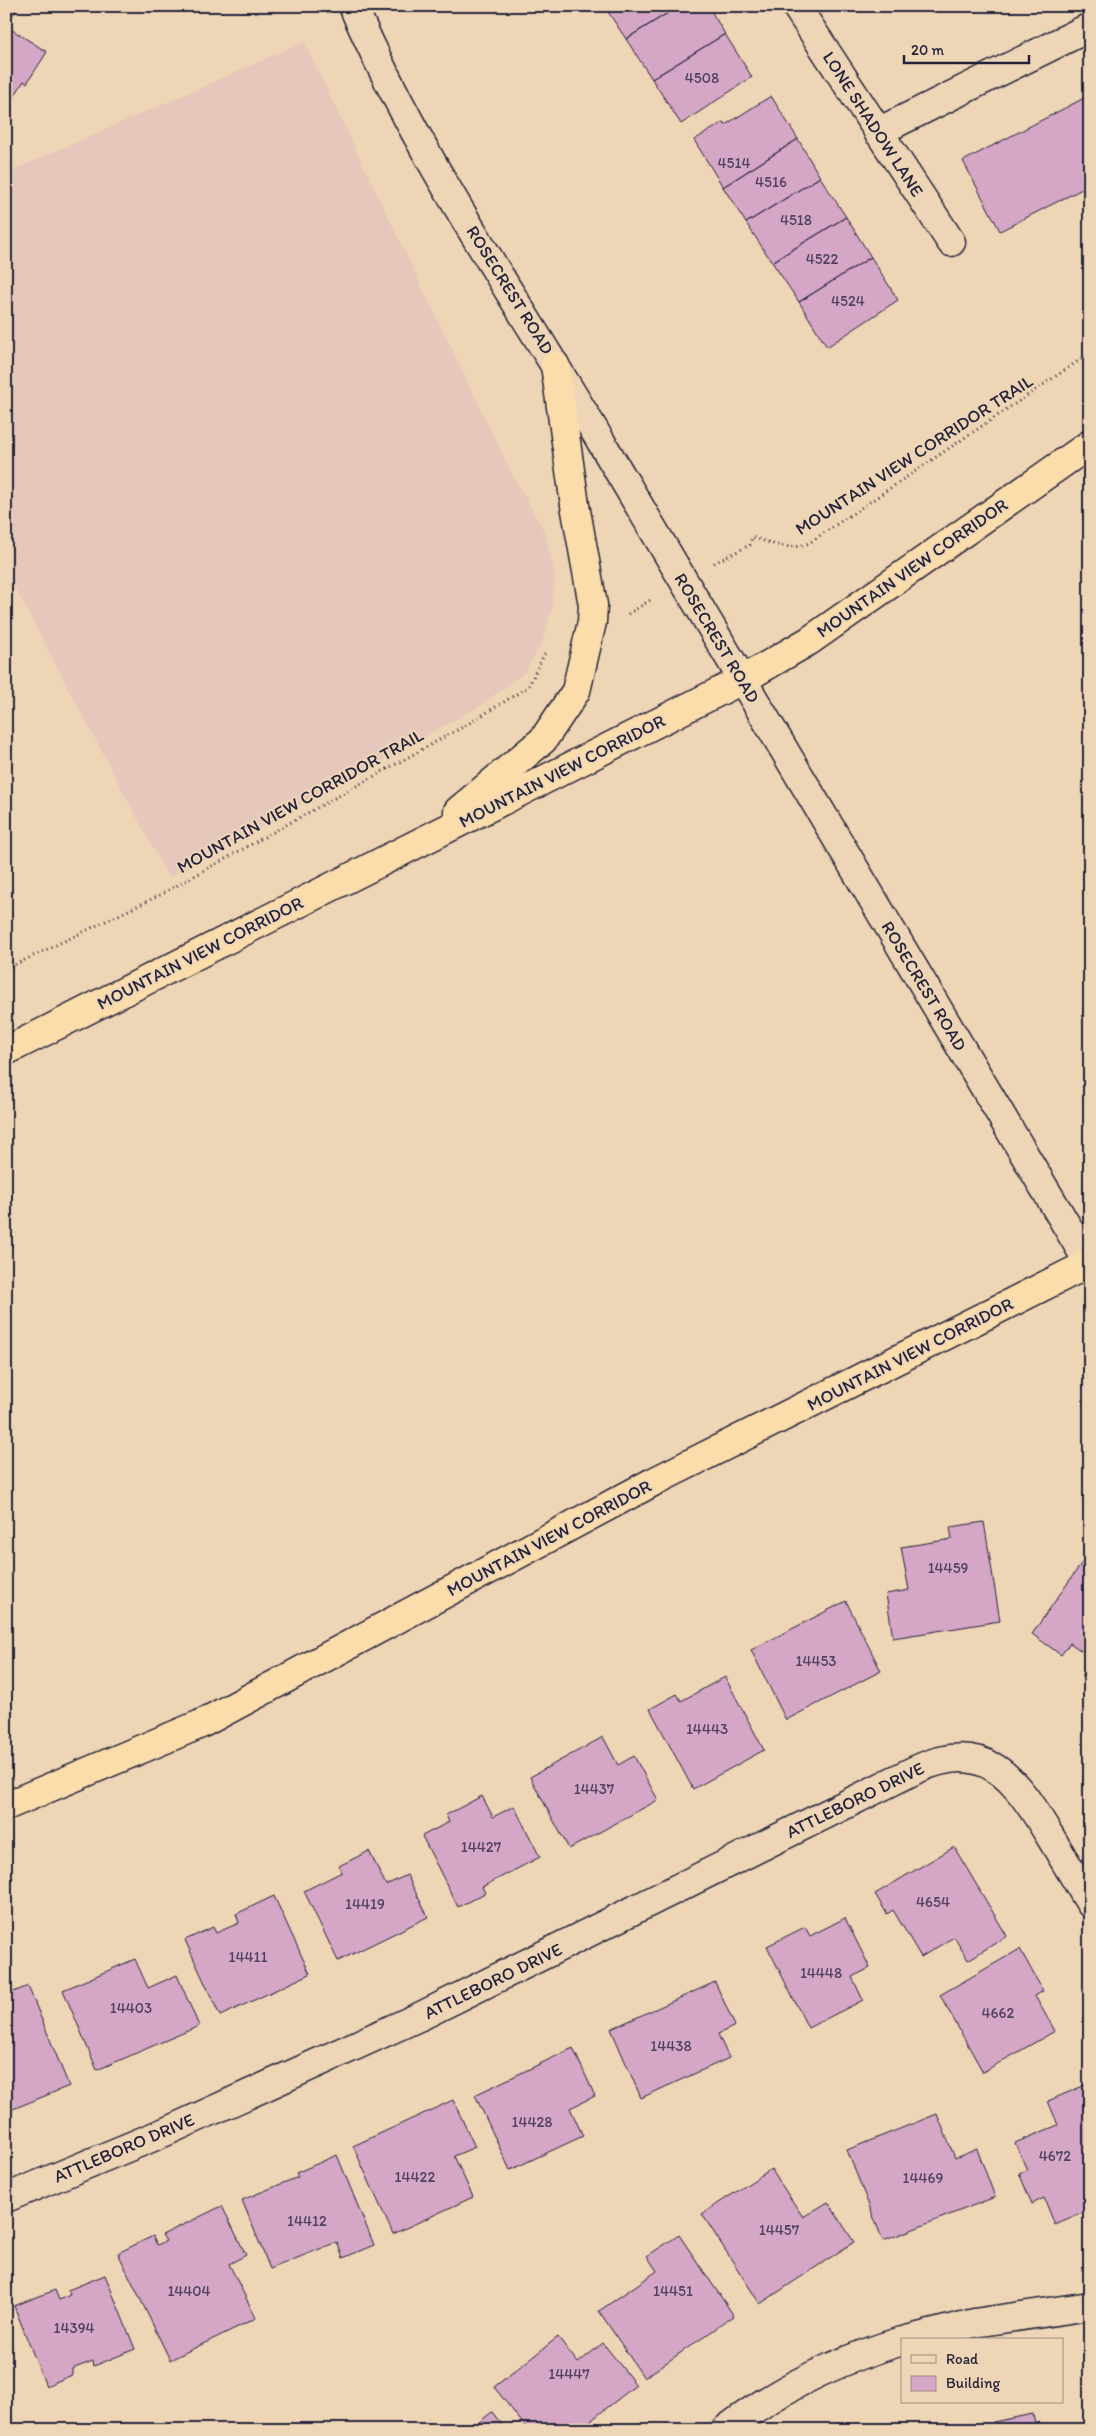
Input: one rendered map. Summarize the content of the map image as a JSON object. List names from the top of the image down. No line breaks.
{"streets":{"highway":["MOUNTAIN VIEW CORRIDOR"],"street":["LONE SHADOW LANE","ROSECREST ROAD","ATTLEBORO DRIVE"],"path":["MOUNTAIN VIEW CORRIDOR TRAIL"]},"crossings":[["ROSECREST ROAD","MOUNTAIN VIEW CORRIDOR"]],"house_numbers":["4508","4514","4516","4518","4522","4524","14459","14453","14443","14437","14427","4654","14419","14411","14448","14403","4662","14438","14428","4672","14422","14469","14412","14457","14404","14451","14394","14447"],"legend":["Road","Building"],"scale_bar":"20 m"}
